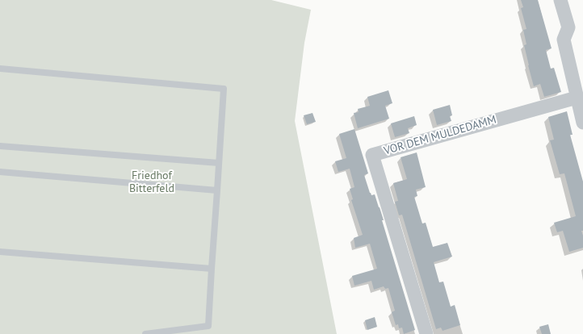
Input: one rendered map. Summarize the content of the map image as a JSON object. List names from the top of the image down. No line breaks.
{"streets":{"street":["VOR DEM MULDEDAMM"]},"parks":["Friedhof Bitterfeld"]}
